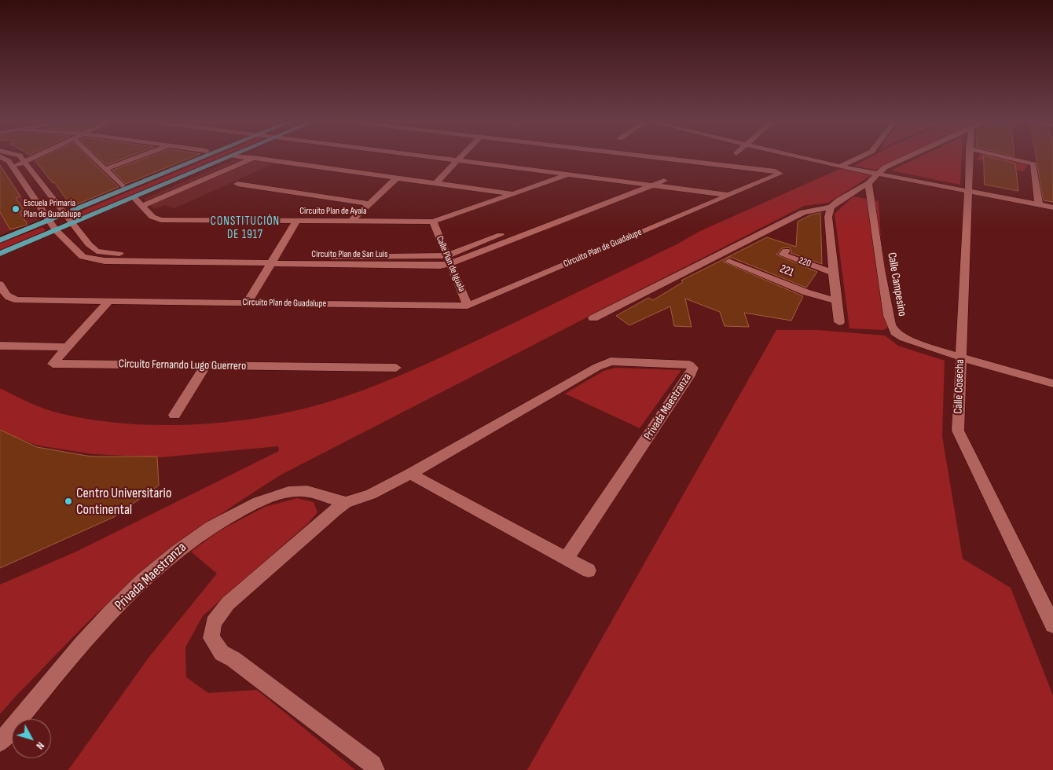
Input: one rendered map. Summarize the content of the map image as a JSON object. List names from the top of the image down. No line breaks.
{"streets":{"street":["Circuito Plan de Ayala","Circuito Plan de Guadalupe","Circuito Plan de San Luis","220","Calle Plan de Iguala","221","Calle Campesino","Circuito Fernando Lugo Guerrero","Calle Cosecha","Privada Maestranza"]},"crossings":[["Circuito Plan de Ayala","Circuito Plan de San Luis"],["Circuito Plan de Ayala","Calle Plan de Iguala"],["Circuito Plan de Guadalupe","Circuito Plan de San Luis"],["Circuito Plan de Guadalupe","Calle Plan de Iguala"],["Circuito Plan de Guadalupe","Circuito Fernando Lugo Guerrero"],["Circuito Plan de San Luis","Calle Plan de Iguala"],["Calle Campesino","Calle Cosecha"]],"districts":["CONSTITUCIÓN DE 1917"],"places":["Escuela Primaria Plan de Guadalupe","Centro Universitario Continental"],"north":"bottom right"}
